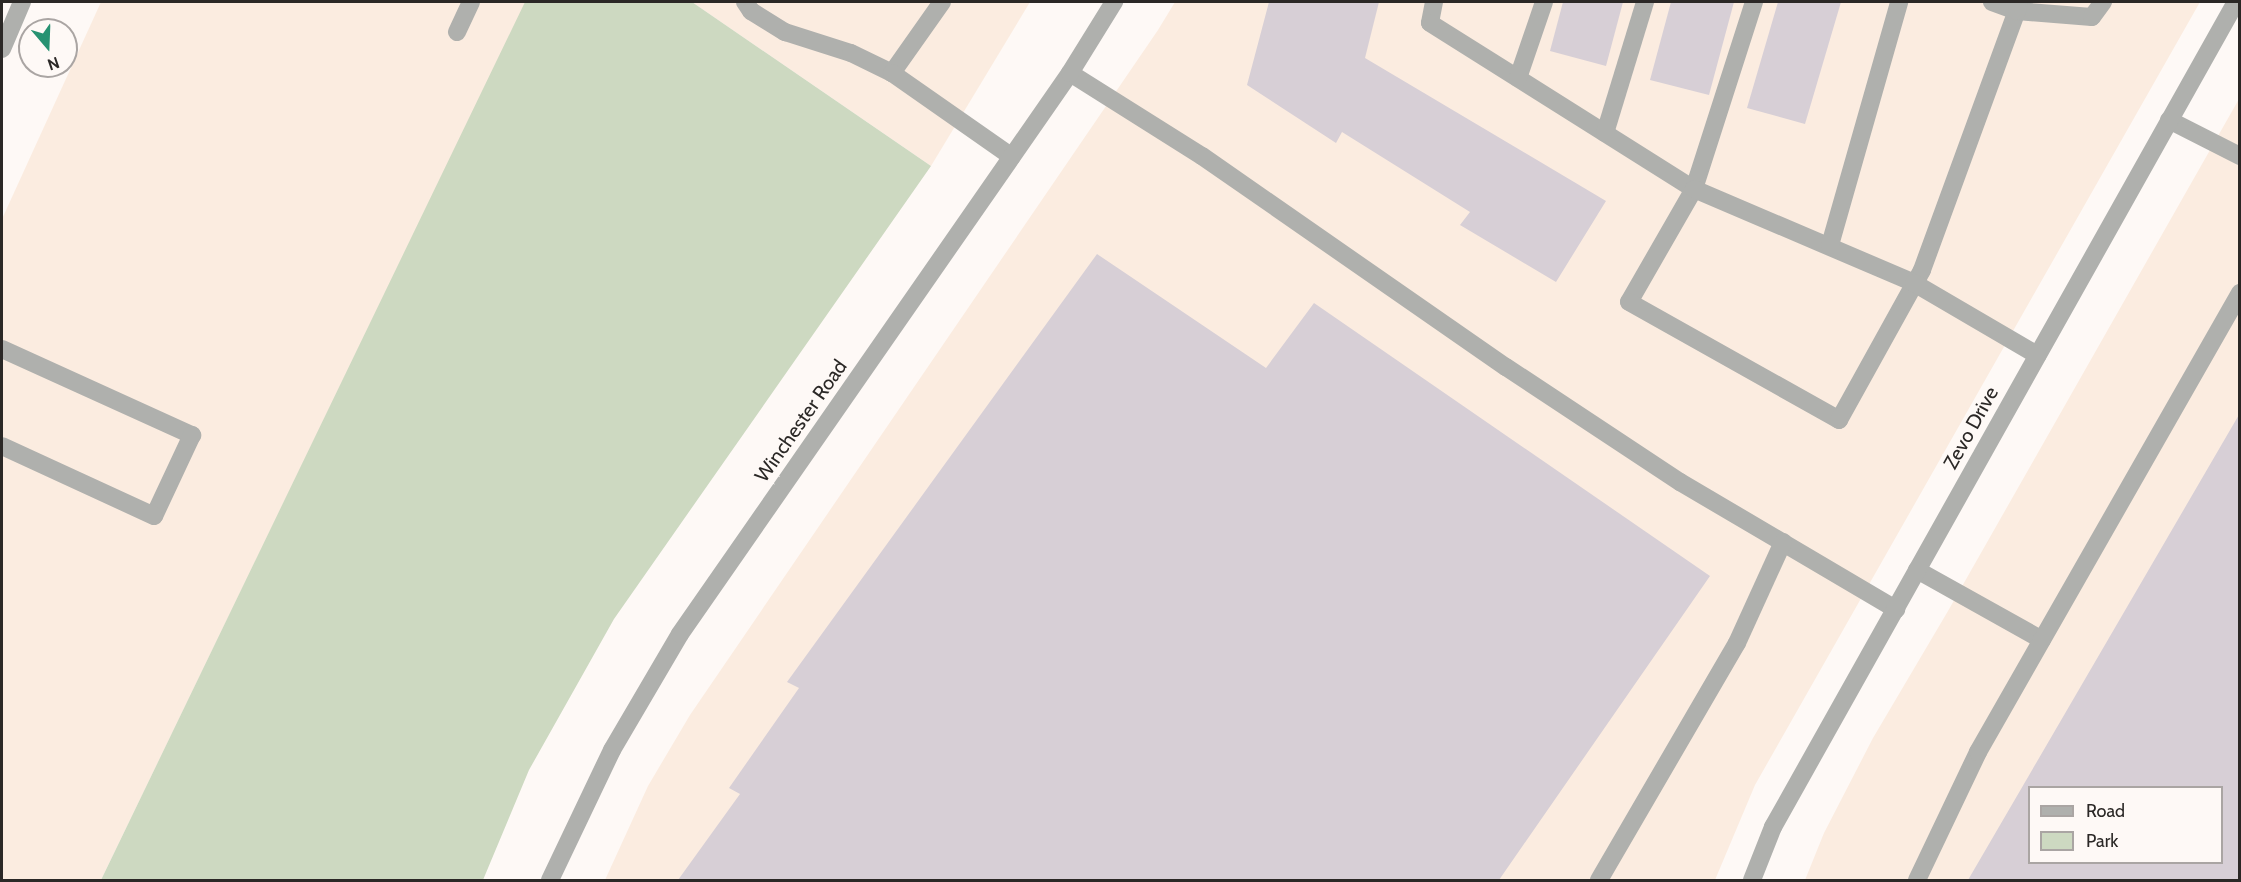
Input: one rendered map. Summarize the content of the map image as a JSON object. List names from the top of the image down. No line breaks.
{"streets":{"street":["Winchester Road","Zevo Drive"]},"legend":["Road","Park"],"north":"bottom"}
